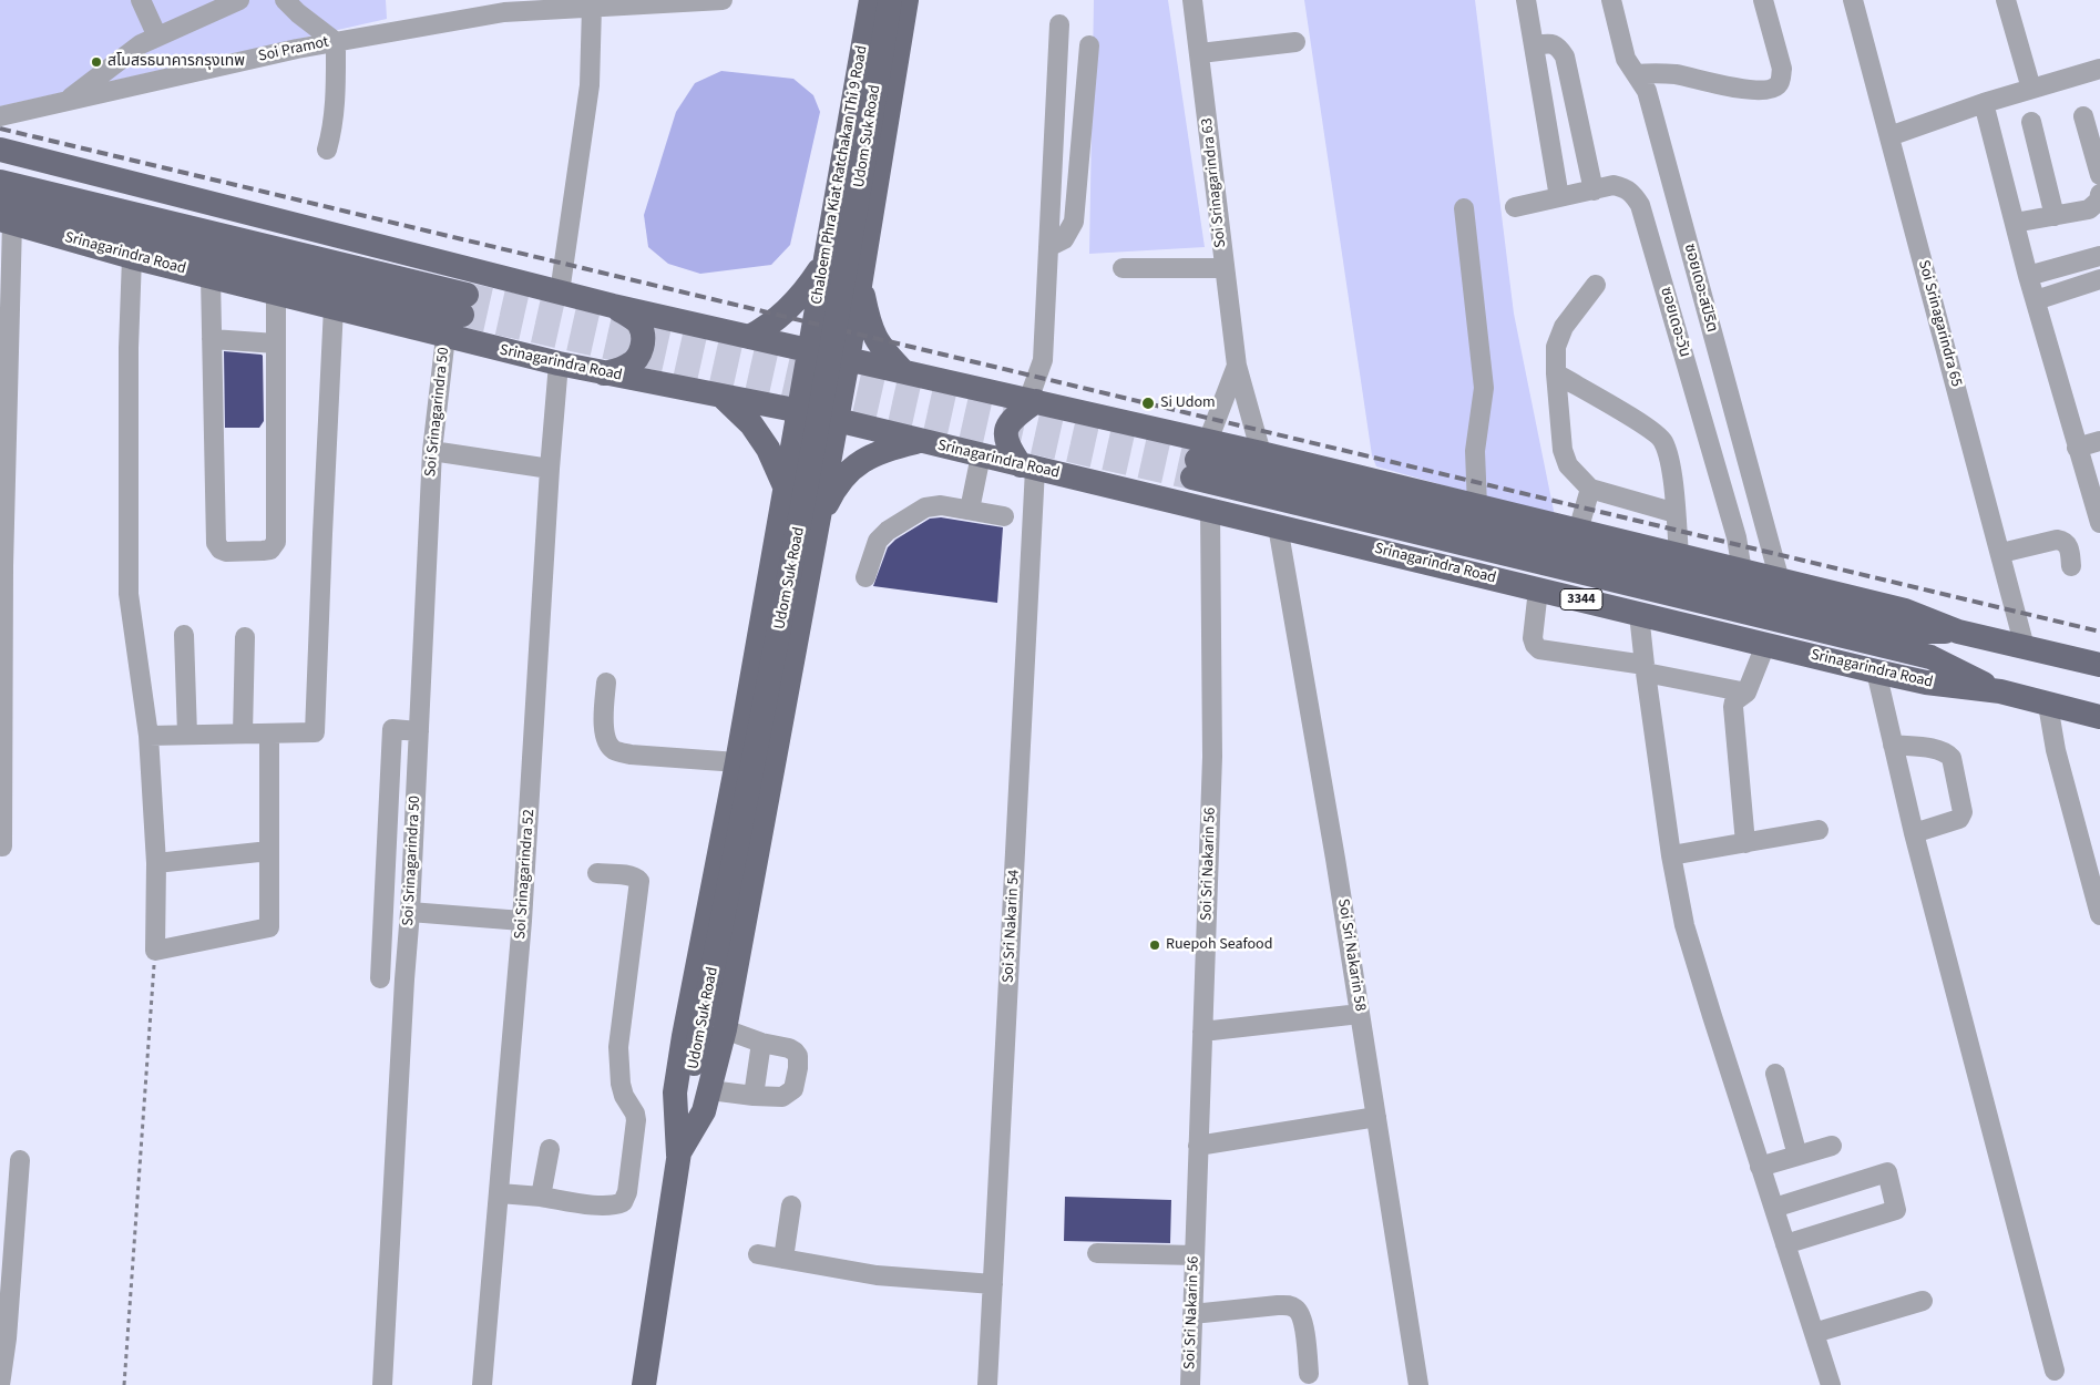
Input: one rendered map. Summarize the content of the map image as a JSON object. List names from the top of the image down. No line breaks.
{"streets":{"main road":["Udom Suk Road","Chaloem Phra Kiat Ratchakan Thi 9 Road","Srinagarindra Road","3344"],"street":["Soi Pramot","Soi Srinagarindra 63","ซอยเดอะสปิริต","ซอยเดอะวัน","Soi Srinagarindra 65","Soi Srinagarindra 50","Soi Sri Nakarin 56","Soi Srinagarindra 52","Soi Sri Nakarin 54","Soi Sri Nakarin 58"]},"crossings":[["Udom Suk Road","Chaloem Phra Kiat Ratchakan Thi 9 Road"],["Udom Suk Road","Srinagarindra Road"],["Chaloem Phra Kiat Ratchakan Thi 9 Road","Srinagarindra Road"],["Soi Srinagarindra 63","Srinagarindra Road"],["Srinagarindra Road","ซอยเดอะสปิริต"],["Srinagarindra Road","ซอยเดอะวัน"],["Srinagarindra Road","Soi Srinagarindra 65"],["Srinagarindra Road","Soi Srinagarindra 50"],["Srinagarindra Road","Soi Sri Nakarin 56"],["Srinagarindra Road","Soi Srinagarindra 52"],["Srinagarindra Road","Soi Sri Nakarin 54"],["Srinagarindra Road","Soi Sri Nakarin 58"]],"places":["สโมสรธนาคารกรุงเทพ","Si Udom","Ruepoh Seafood"]}
